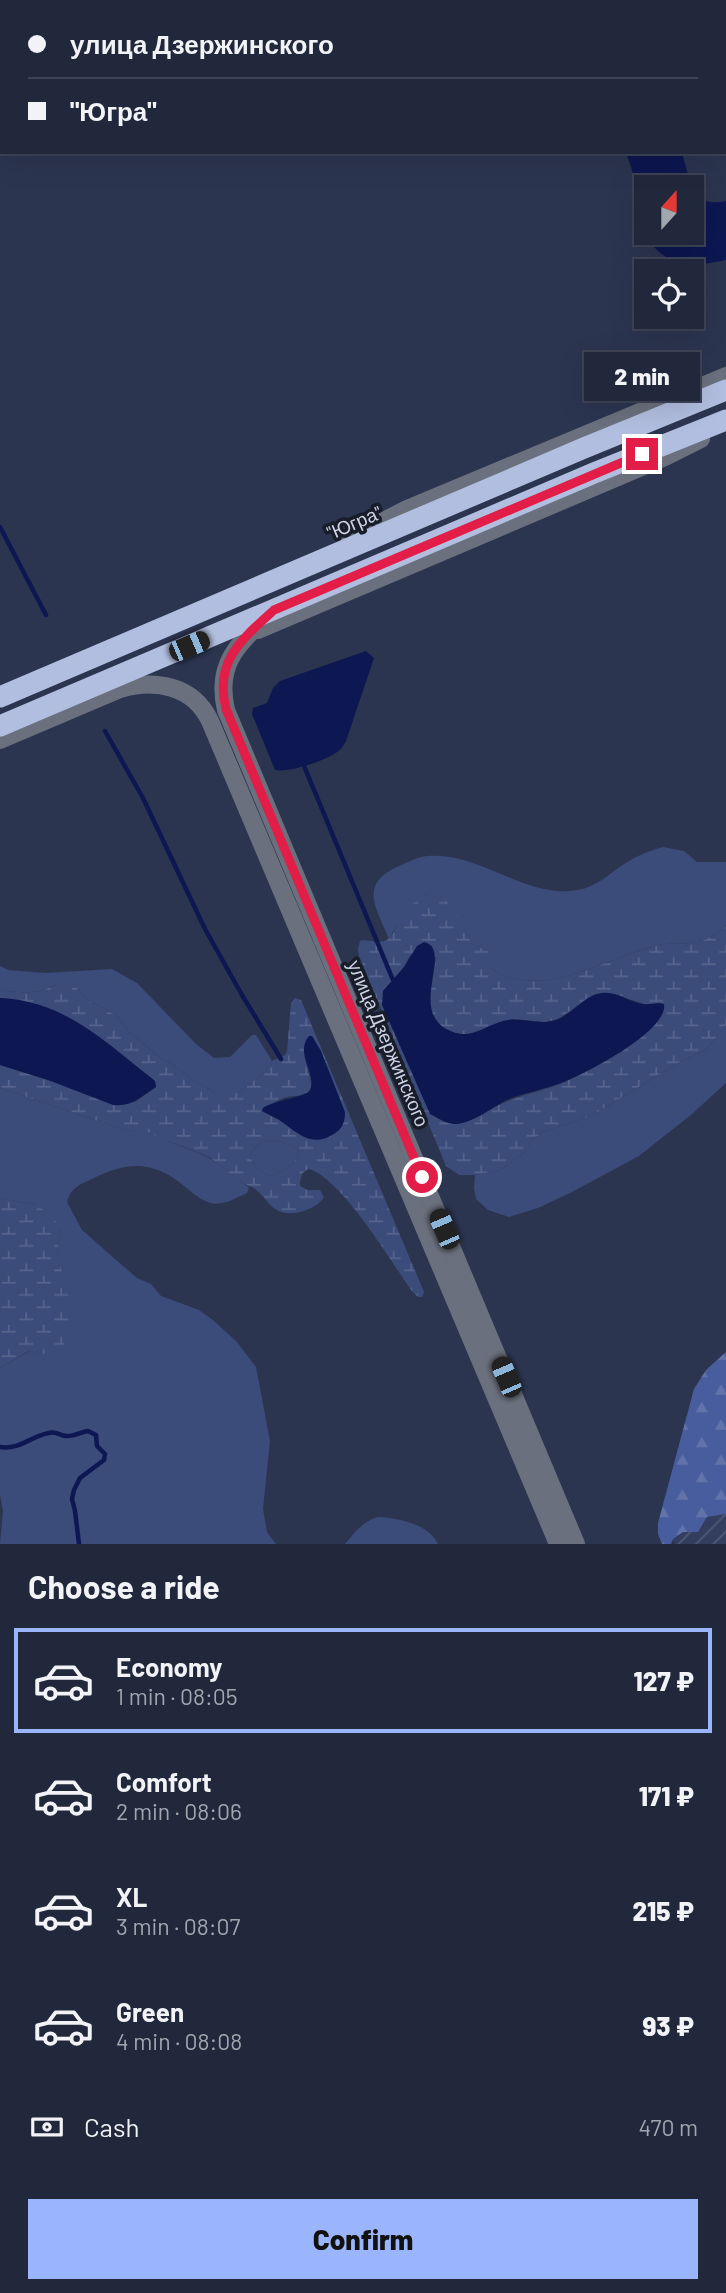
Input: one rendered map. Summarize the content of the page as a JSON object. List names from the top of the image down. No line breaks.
{"streets":{"highway":["\"Югра\""],"street":["улица Дзержинского"]},"north":"top","page":{"banner":["улица Дзержинского","\"Югра\""],"bubble":"2 min","heading":"Choose a ride","list":[{"name":"Economy","note":"1 min · 08:05","value":"127 ₽"},{"name":"Comfort","note":"2 min · 08:06","value":"171 ₽"},{"name":"XL","note":"3 min · 08:07","value":"215 ₽"},{"name":"Green","note":"4 min · 08:08","value":"93 ₽"}],"pay":["Cash","470 m"],"buttons":"Confirm"}}
